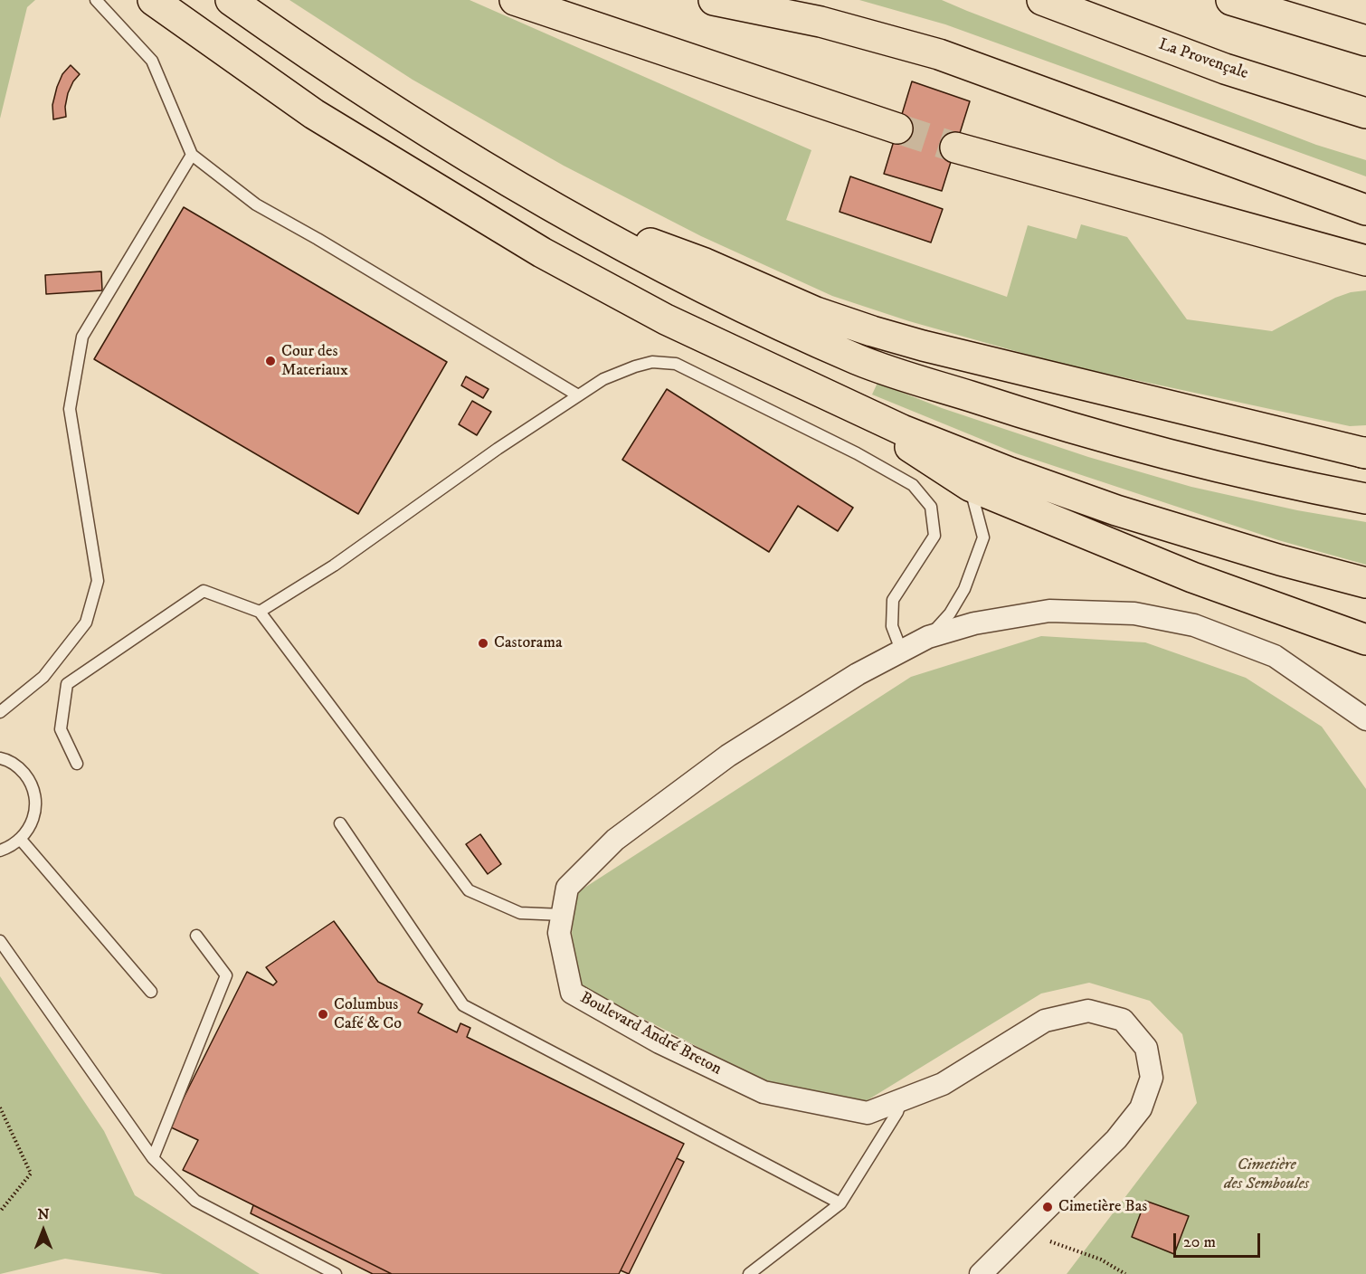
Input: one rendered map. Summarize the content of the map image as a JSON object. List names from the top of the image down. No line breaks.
{"streets":{"main road":["La Provençale"],"street":["Boulevard André Breton"]},"parks":["Cimetière des Semboules"],"places":["Cour des Materiaux","Castorama","Columbus Café & Co","Cimetière Bas"],"scale_bar":"20 m","north":"top"}
